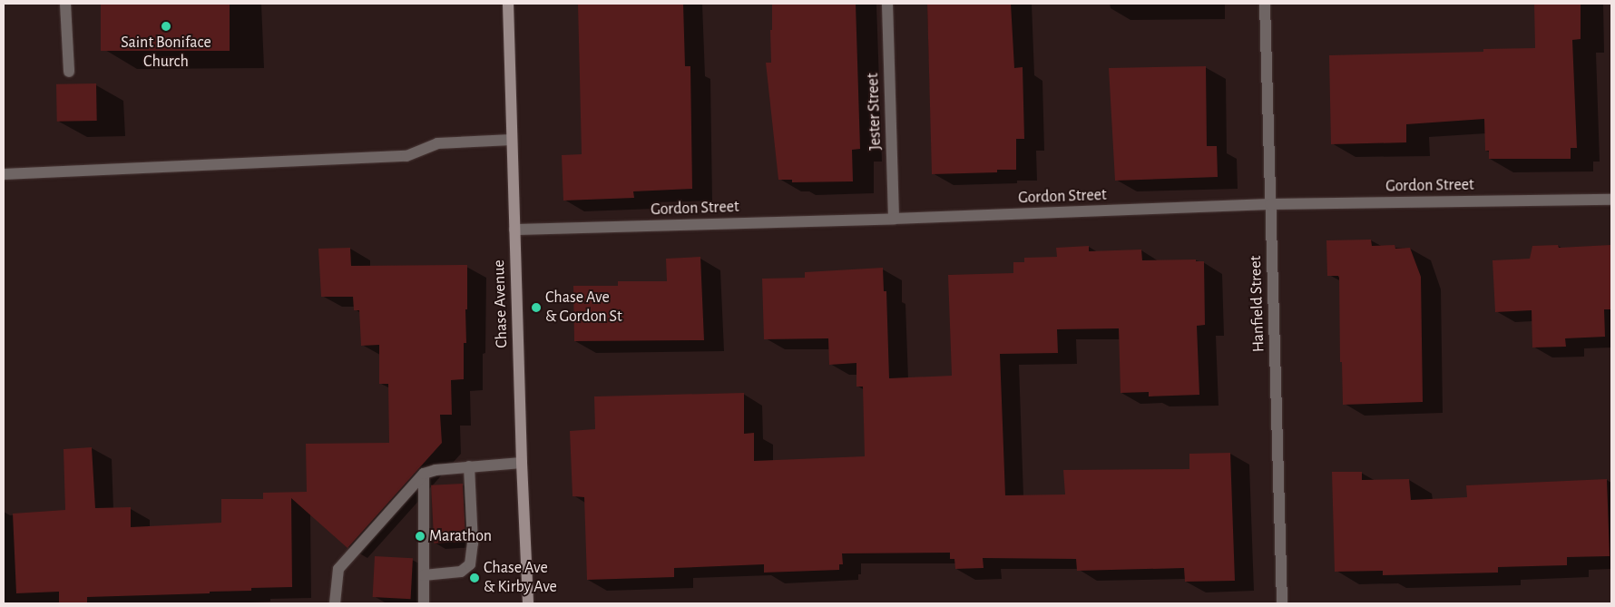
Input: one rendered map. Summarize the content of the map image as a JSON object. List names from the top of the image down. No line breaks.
{"streets":{"street":["Jester Street","Gordon Street","Chase Avenue","Hanfield Street"]},"crossings":[["Jester Street","Gordon Street"],["Gordon Street","Chase Avenue"],["Gordon Street","Hanfield Street"]],"places":["Saint Boniface Church","Chase Ave & Gordon St","Marathon","Chase Ave & Kirby Ave"]}
